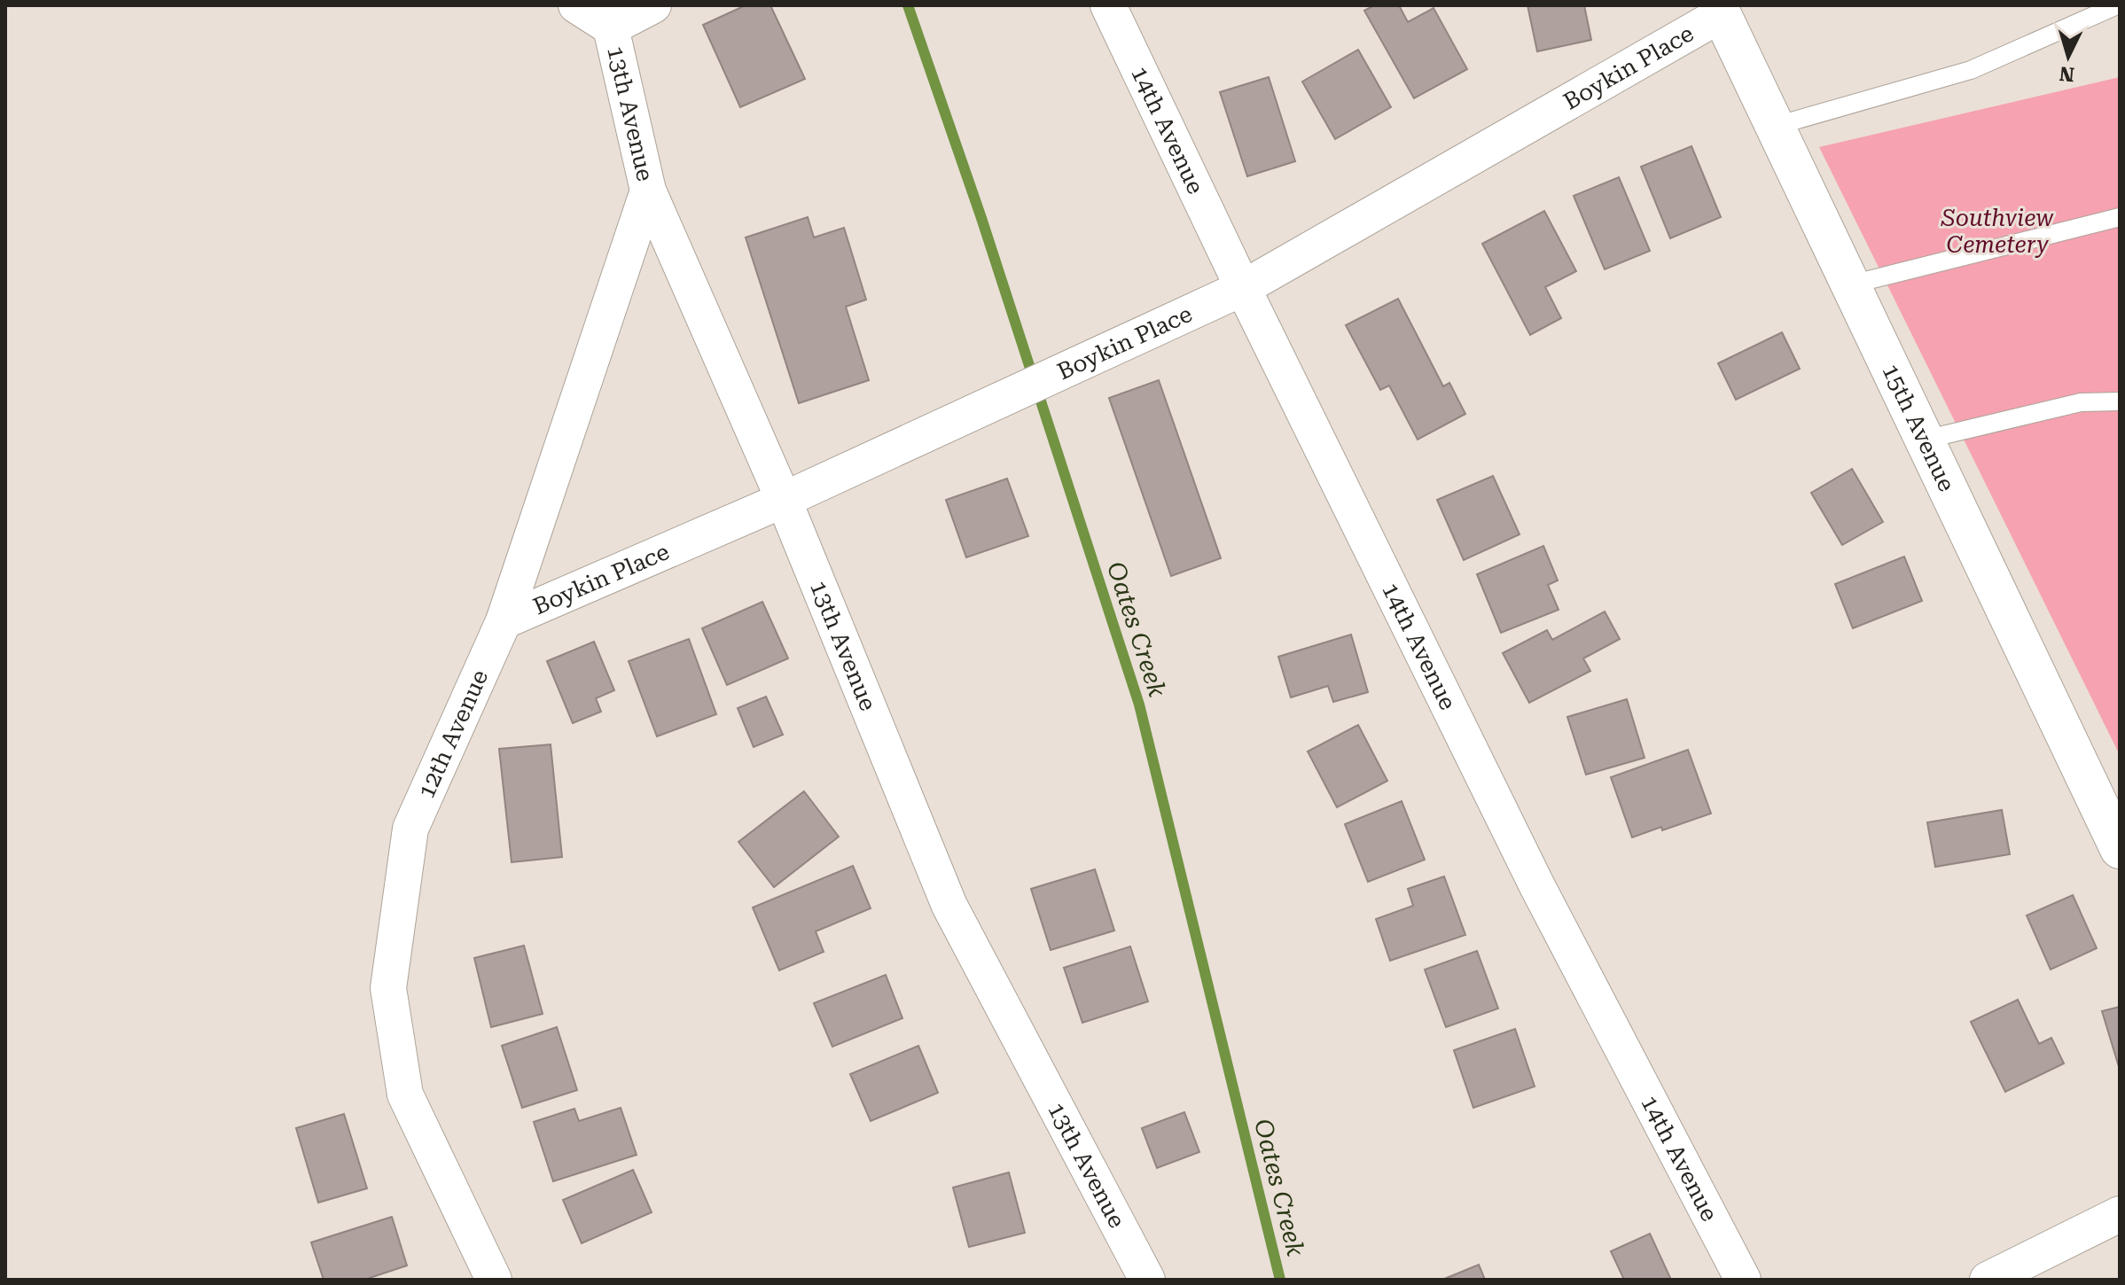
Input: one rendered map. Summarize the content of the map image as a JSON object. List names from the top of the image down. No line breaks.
{"streets":{"street":["Boykin Place","13th Avenue","14th Avenue","15th Avenue","12th Avenue"]},"crossings":[["Boykin Place","13th Avenue"],["Boykin Place","14th Avenue"],["Boykin Place","15th Avenue"],["Boykin Place","12th Avenue"],["13th Avenue","12th Avenue"]],"water":["Oates Creek"],"parks":["Southview Cemetery"],"north":"bottom"}
